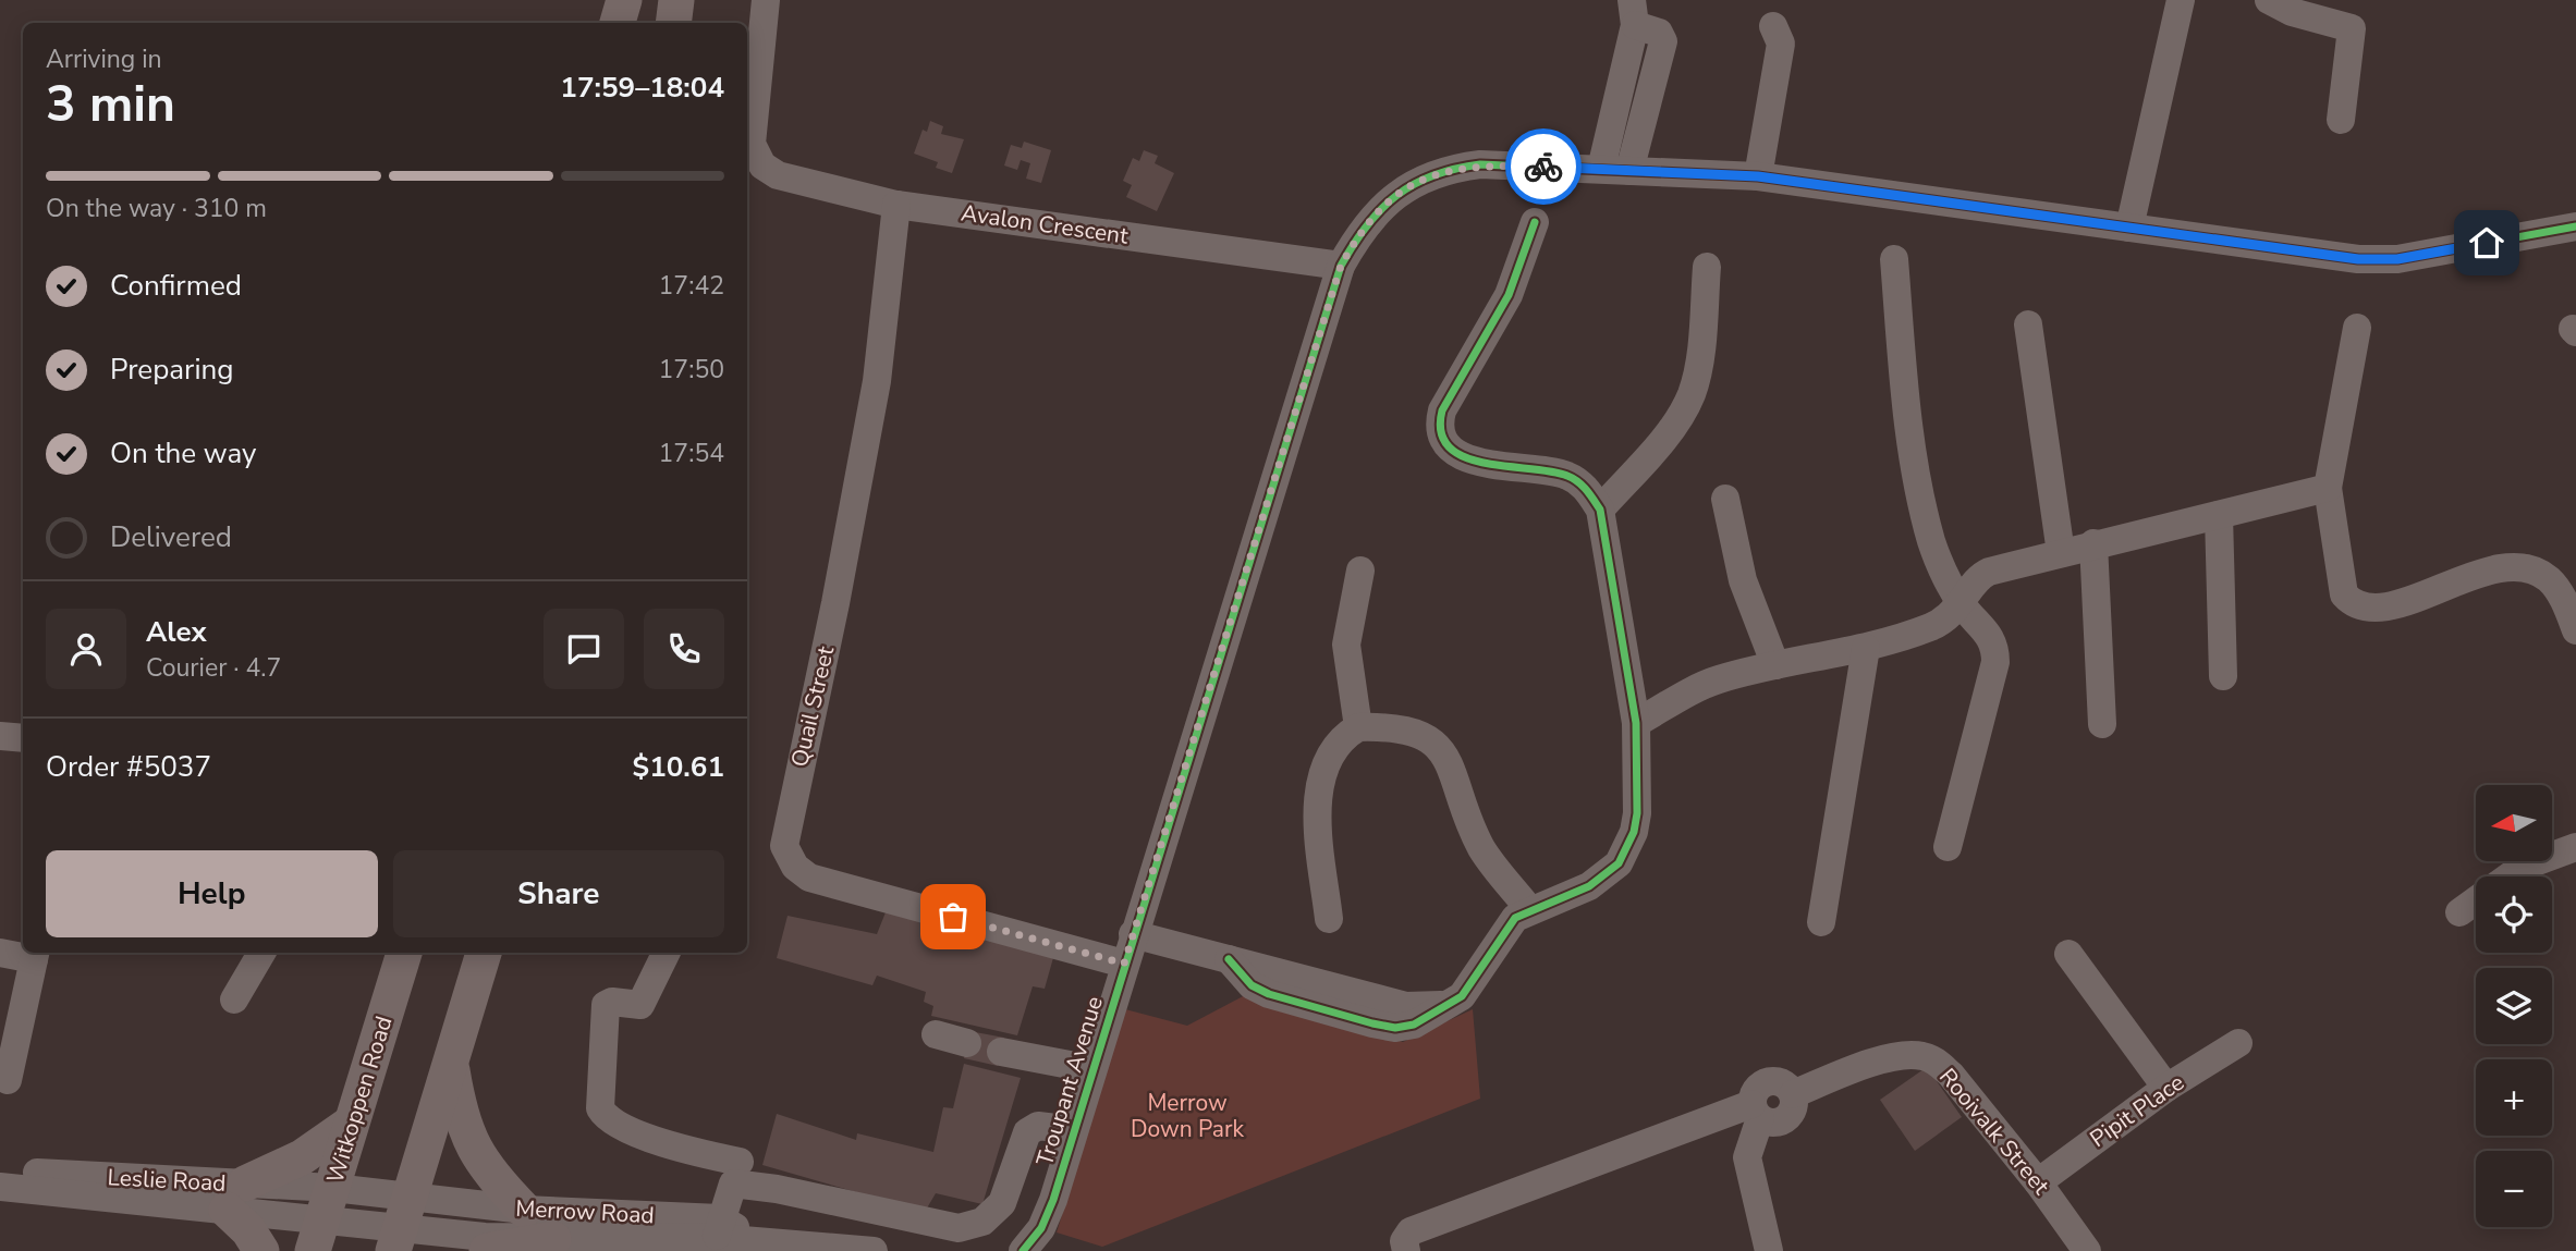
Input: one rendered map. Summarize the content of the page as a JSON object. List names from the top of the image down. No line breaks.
{"streets":{"main road":["Witkoppen Road"],"street":["Avalon Crescent","Quail Street","Troupant Avenue","Pipit Place","Rooivalk Street","Leslie Road","Merrow Road"]},"crossings":[["Avalon Crescent","Quail Street"],["Avalon Crescent","Troupant Avenue"],["Quail Street","Troupant Avenue"],["Witkoppen Road","Leslie Road"],["Pipit Place","Rooivalk Street"],["Leslie Road","Merrow Road"]],"parks":["Merrow Down Park"],"north":"left","page":{"heading":["3 min","Arriving in","17:59–18:04"],"panel":["Alex","Courier · 4.7","Order #5037","$10.61"],"bar":"On the way · 310 m","list":[["Confirmed","17:42"],["Preparing","17:50"],["On the way","17:54"],"Delivered"],"map_buttons":["+","−"],"buttons":["Help","Share"]}}
